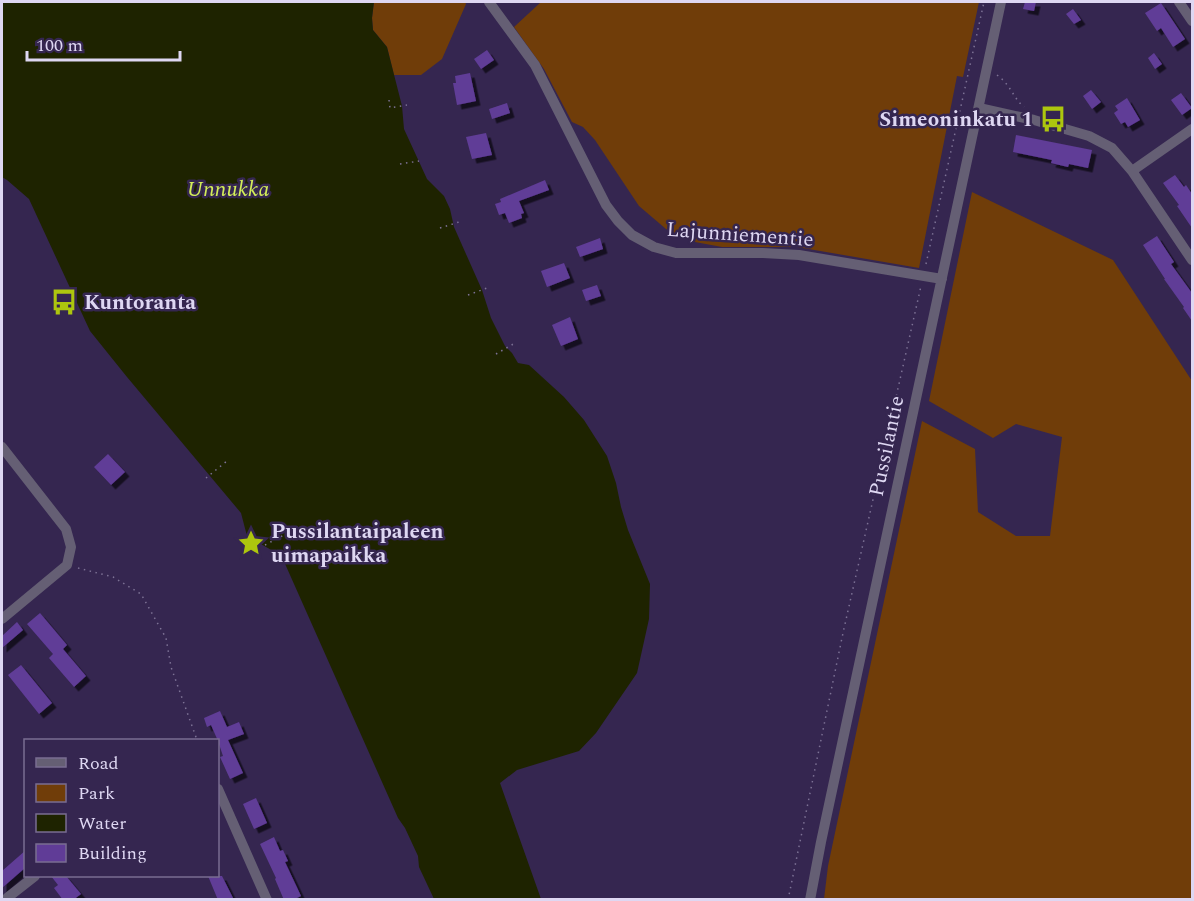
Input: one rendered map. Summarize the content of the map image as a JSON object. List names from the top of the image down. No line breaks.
{"streets":{"street":["Lajunniementie","Pussilantie"]},"crossings":[["Lajunniementie","Pussilantie"]],"water":["Unnukka"],"places":{"bus stop":["Simeoninkatu 1","Kuntoranta"],"place":["Pussilantaipaleen uimapaikka"]},"legend":["Road","Park","Water","Building"],"scale_bar":"100 m"}
